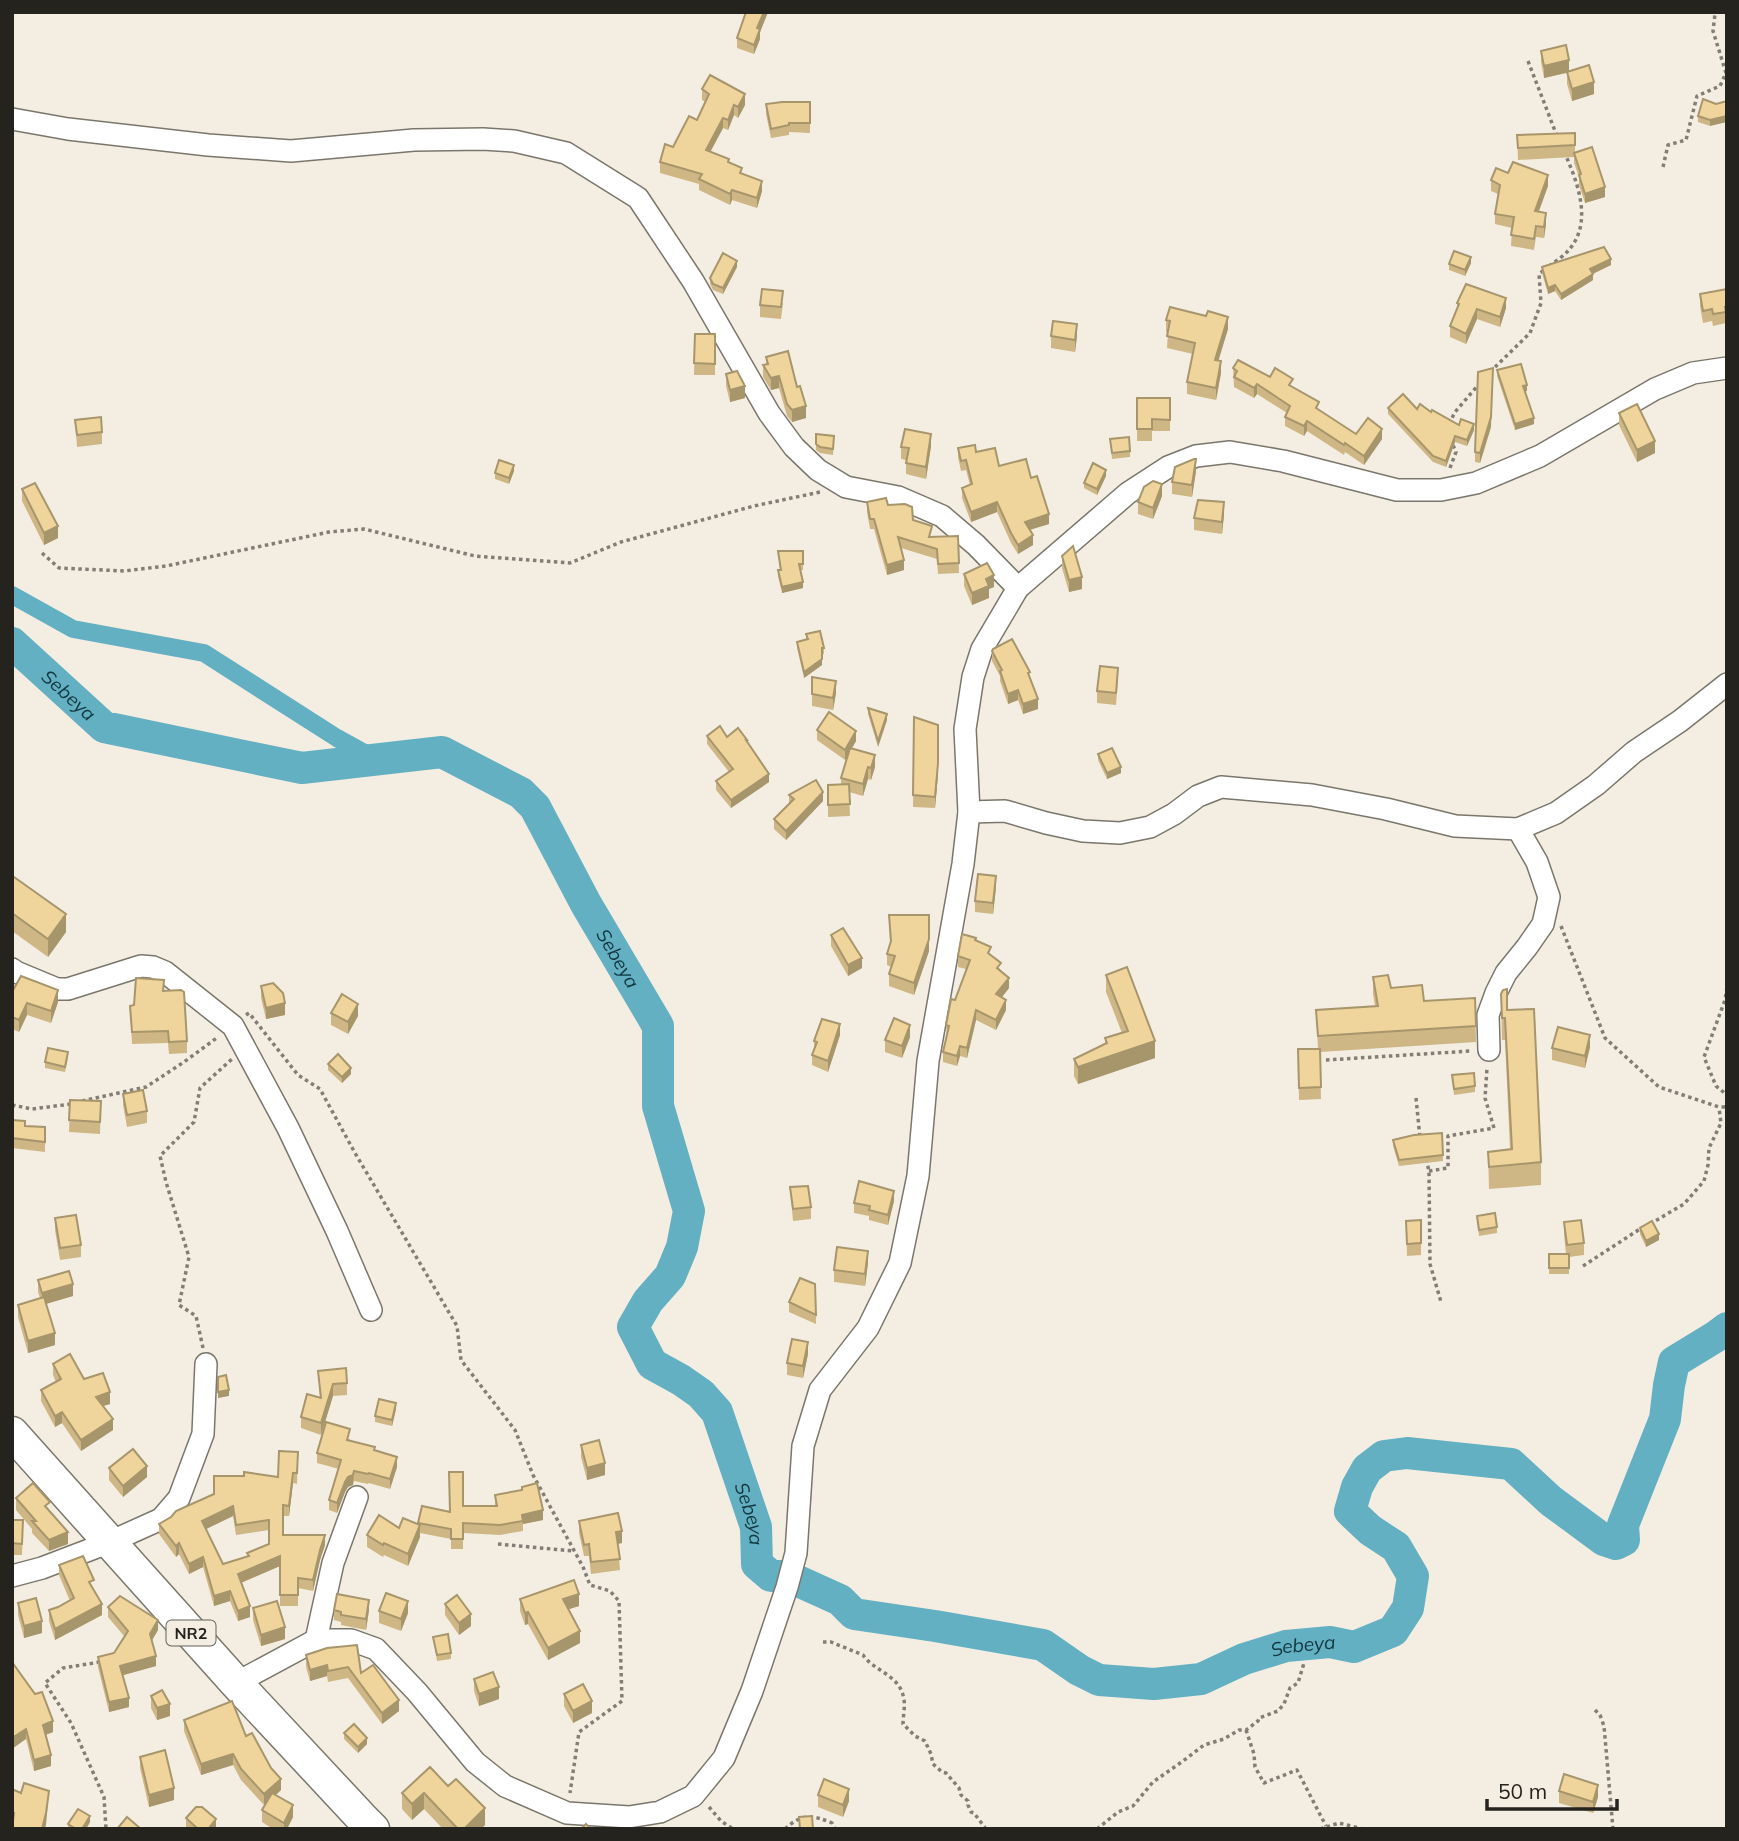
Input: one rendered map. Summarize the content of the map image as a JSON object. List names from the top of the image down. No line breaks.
{"streets":{"highway":["NR2"]},"water":["Sebeya"],"scale_bar":"50 m"}
